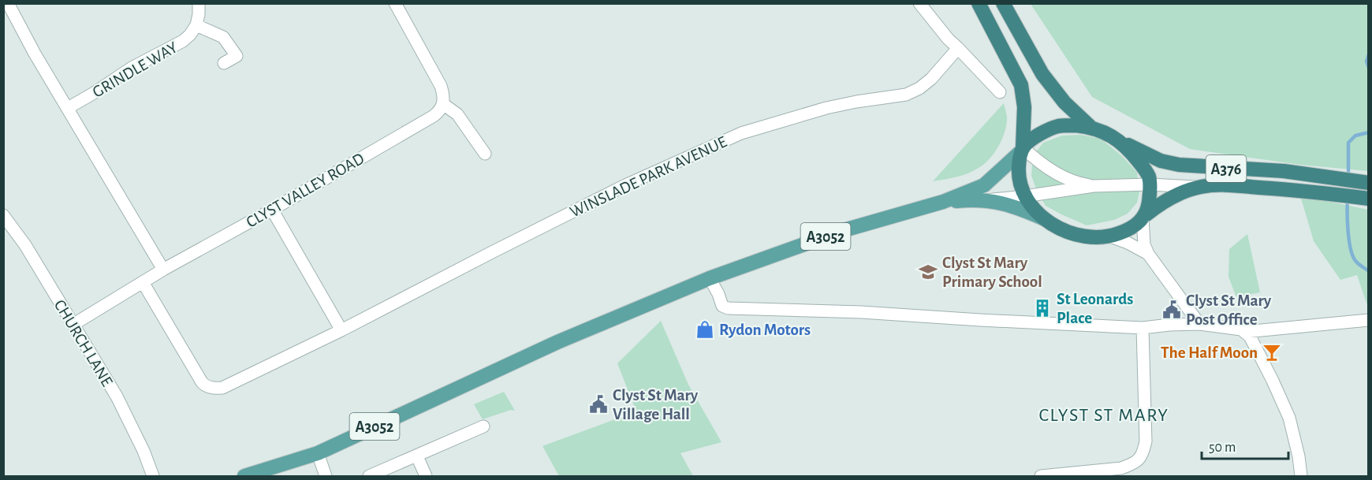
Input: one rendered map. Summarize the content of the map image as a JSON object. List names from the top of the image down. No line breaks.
{"streets":{"highway":["A376"],"main road":["A3052"],"street":["GRINDLE WAY","WINSLADE PARK AVENUE","CLYST VALLEY ROAD","CHURCH LANE"]},"crossings":[["A376","A3052"],["WINSLADE PARK AVENUE","CLYST VALLEY ROAD"],["CLYST VALLEY ROAD","CHURCH LANE"]],"districts":["CLYST ST MARY"],"places":{"school or university":["Clyst St Mary Primary School"],"building":["St Leonards Place"],"public building":["Clyst St Mary Post Office","Clyst St Mary Village Hall"],"shop":["Rydon Motors"],"bar":["The Half Moon"]},"scale_bar":"50 m"}
